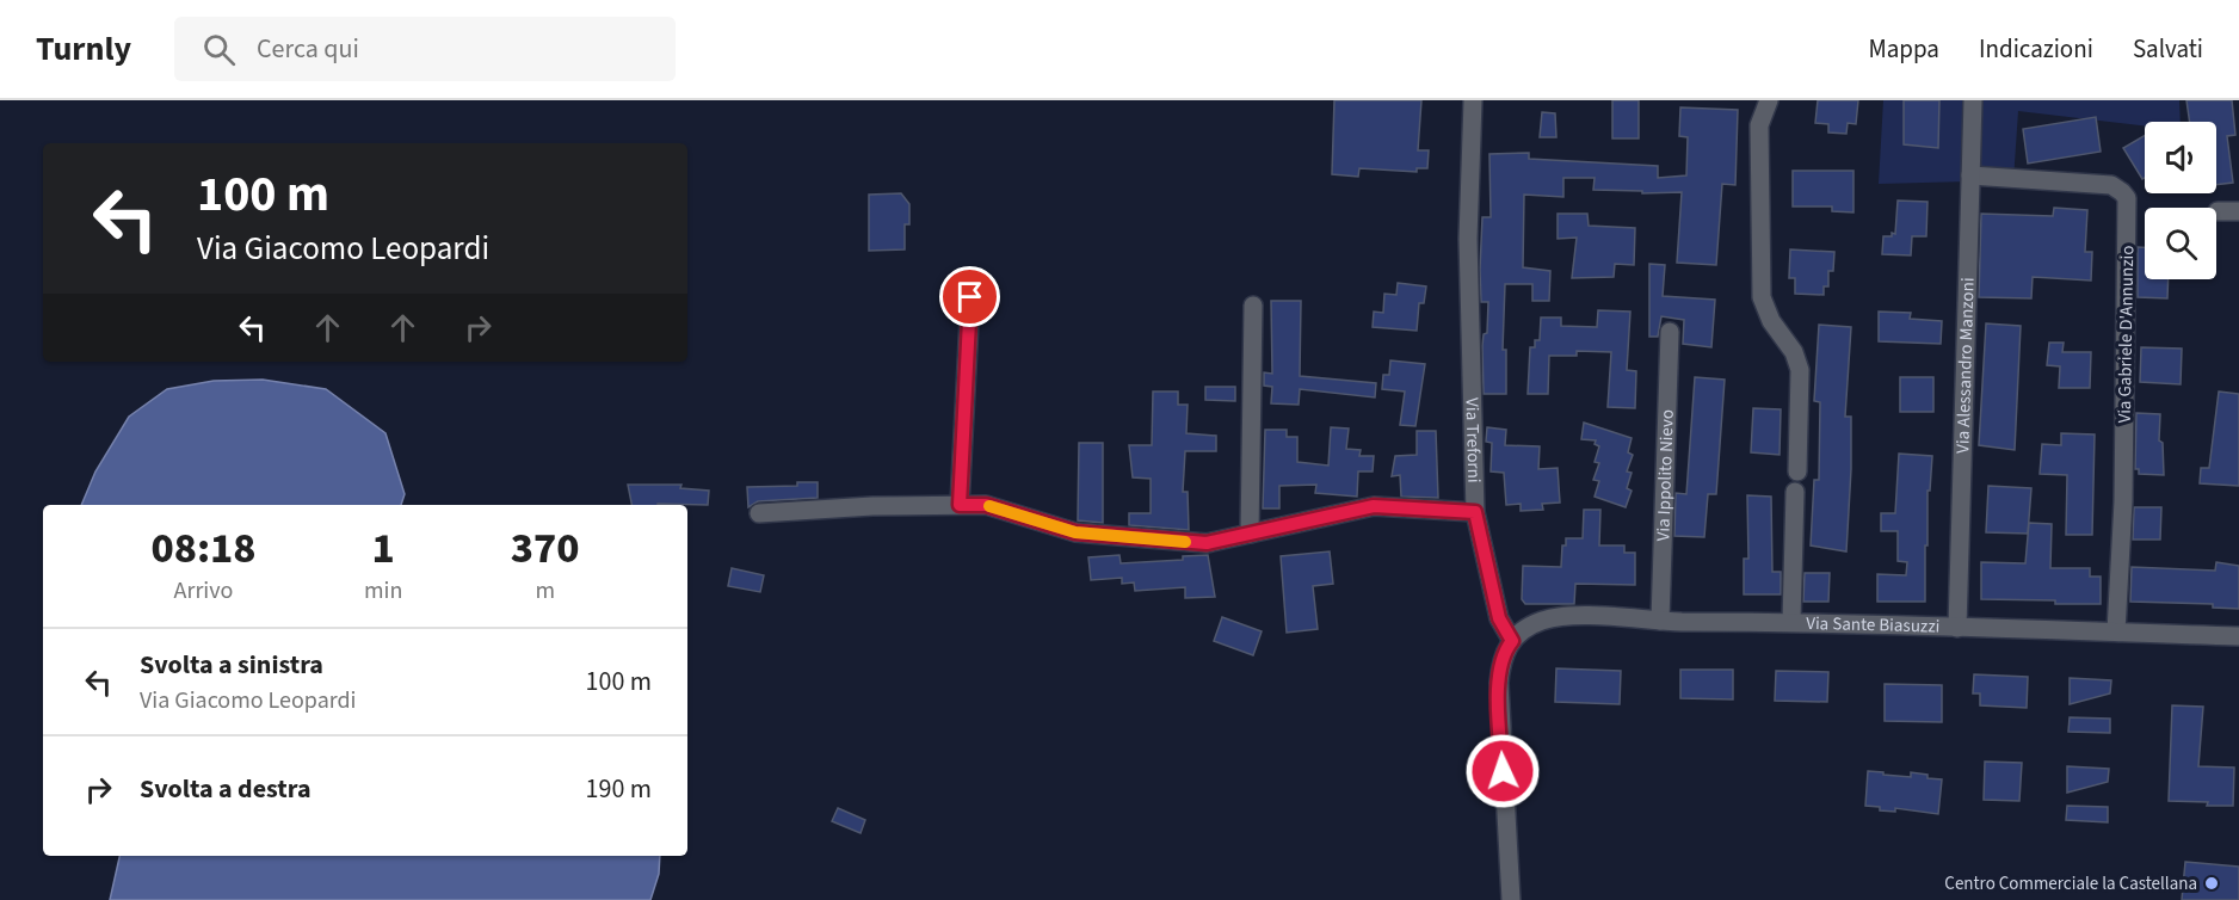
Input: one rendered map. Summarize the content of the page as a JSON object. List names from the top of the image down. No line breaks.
{"streets":{"street":["Via Gabriele D'Annunzio","Via Alessandro Manzoni","Via Treforni","Via Ippolito Nievo","Via Sante Biasuzzi"]},"crossings":[["Via Gabriele D'Annunzio","Via Alessandro Manzoni"],["Via Gabriele D'Annunzio","Via Sante Biasuzzi"],["Via Alessandro Manzoni","Via Sante Biasuzzi"],["Via Treforni","Via Sante Biasuzzi"],["Via Ippolito Nievo","Via Sante Biasuzzi"]],"places":["Centro Commerciale la Castellana"],"page":{"header":"Turnly","search":"Cerca qui","nav":["Mappa","Indicazioni","Salvati"],"turn":["100 m","Via Giacomo Leopardi"],"eta":["08:18","Arrivo","1","min","370","m"],"list":[{"name":"Svolta a sinistra","note":"Via Giacomo Leopardi","value":"100 m"},{"name":"Svolta a destra","value":"190 m"}]}}
